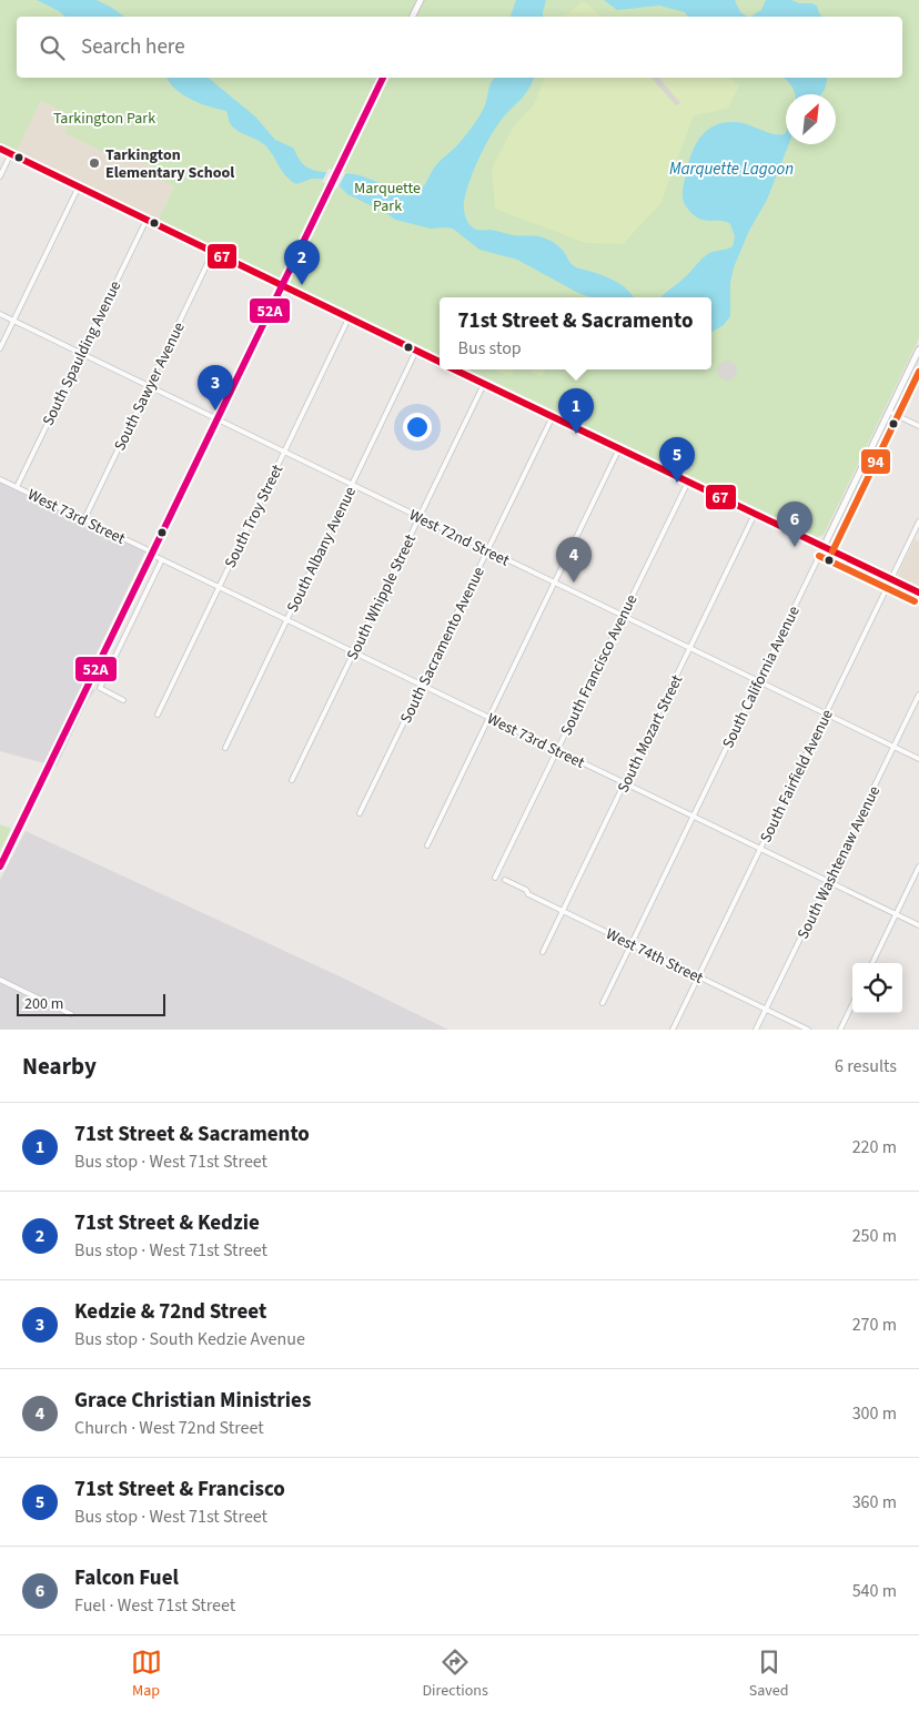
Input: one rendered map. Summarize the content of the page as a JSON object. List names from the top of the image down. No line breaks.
{"streets":{"main road":["South California Avenue"],"street":["South Spaulding Avenue","South Sawyer Avenue","West 73rd Street","South Troy Street","West 72nd Street","South Albany Avenue","South Whipple Street","South Sacramento Avenue","South Francisco Avenue","South Mozart Street","South Fairfield Avenue","South Washtenaw Avenue","West 74th Street"]},"crossings":[["South Spaulding Avenue","West 73rd Street"],["South Spaulding Avenue","West 72nd Street"],["South Sawyer Avenue","West 73rd Street"],["South Sawyer Avenue","West 72nd Street"],["West 73rd Street","South Troy Street"],["West 73rd Street","South Albany Avenue"],["West 73rd Street","South Whipple Street"],["West 73rd Street","South Sacramento Avenue"],["West 73rd Street","South Francisco Avenue"],["West 73rd Street","South California Avenue"],["West 73rd Street","South Mozart Street"],["West 73rd Street","South Fairfield Avenue"],["West 73rd Street","South Washtenaw Avenue"],["South Troy Street","West 72nd Street"],["West 72nd Street","South Albany Avenue"],["West 72nd Street","South Whipple Street"],["West 72nd Street","South Sacramento Avenue"],["West 72nd Street","South Francisco Avenue"],["West 72nd Street","South California Avenue"],["West 72nd Street","South Mozart Street"],["West 72nd Street","South Fairfield Avenue"],["West 72nd Street","South Washtenaw Avenue"],["South California Avenue","West 74th Street"],["South Mozart Street","West 74th Street"],["South Fairfield Avenue","West 74th Street"],["South Washtenaw Avenue","West 74th Street"]],"water":["Marquette Lagoon"],"parks":["Tarkington Park","Marquette Park"],"places":["Tarkington Elementary School"],"lines":["transit line 52A","transit line 67","transit line 94"],"scale_bar":"200 m","north":"top right","page":{"search":"Search here","pins":["2","3","1","5","6","4"],"popup":["71st Street & Sacramento","Bus stop"],"scale":"200 m","heading":["Nearby","6 results"],"list":[{"mark":"1","name":"71st Street & Sacramento","note":"Bus stop · West 71st Street","value":"220 m"},{"mark":"2","name":"71st Street & Kedzie","note":"Bus stop · West 71st Street","value":"250 m"},{"mark":"3","name":"Kedzie & 72nd Street","note":"Bus stop · South Kedzie Avenue","value":"270 m"},{"mark":"4","name":"Grace Christian Ministries","note":"Church · West 72nd Street","value":"300 m"},{"mark":"5","name":"71st Street & Francisco","note":"Bus stop · West 71st Street","value":"360 m"},{"mark":"6","name":"Falcon Fuel","note":"Fuel · West 71st Street","value":"540 m"}],"nav":["Map","Directions","Saved"]}}
